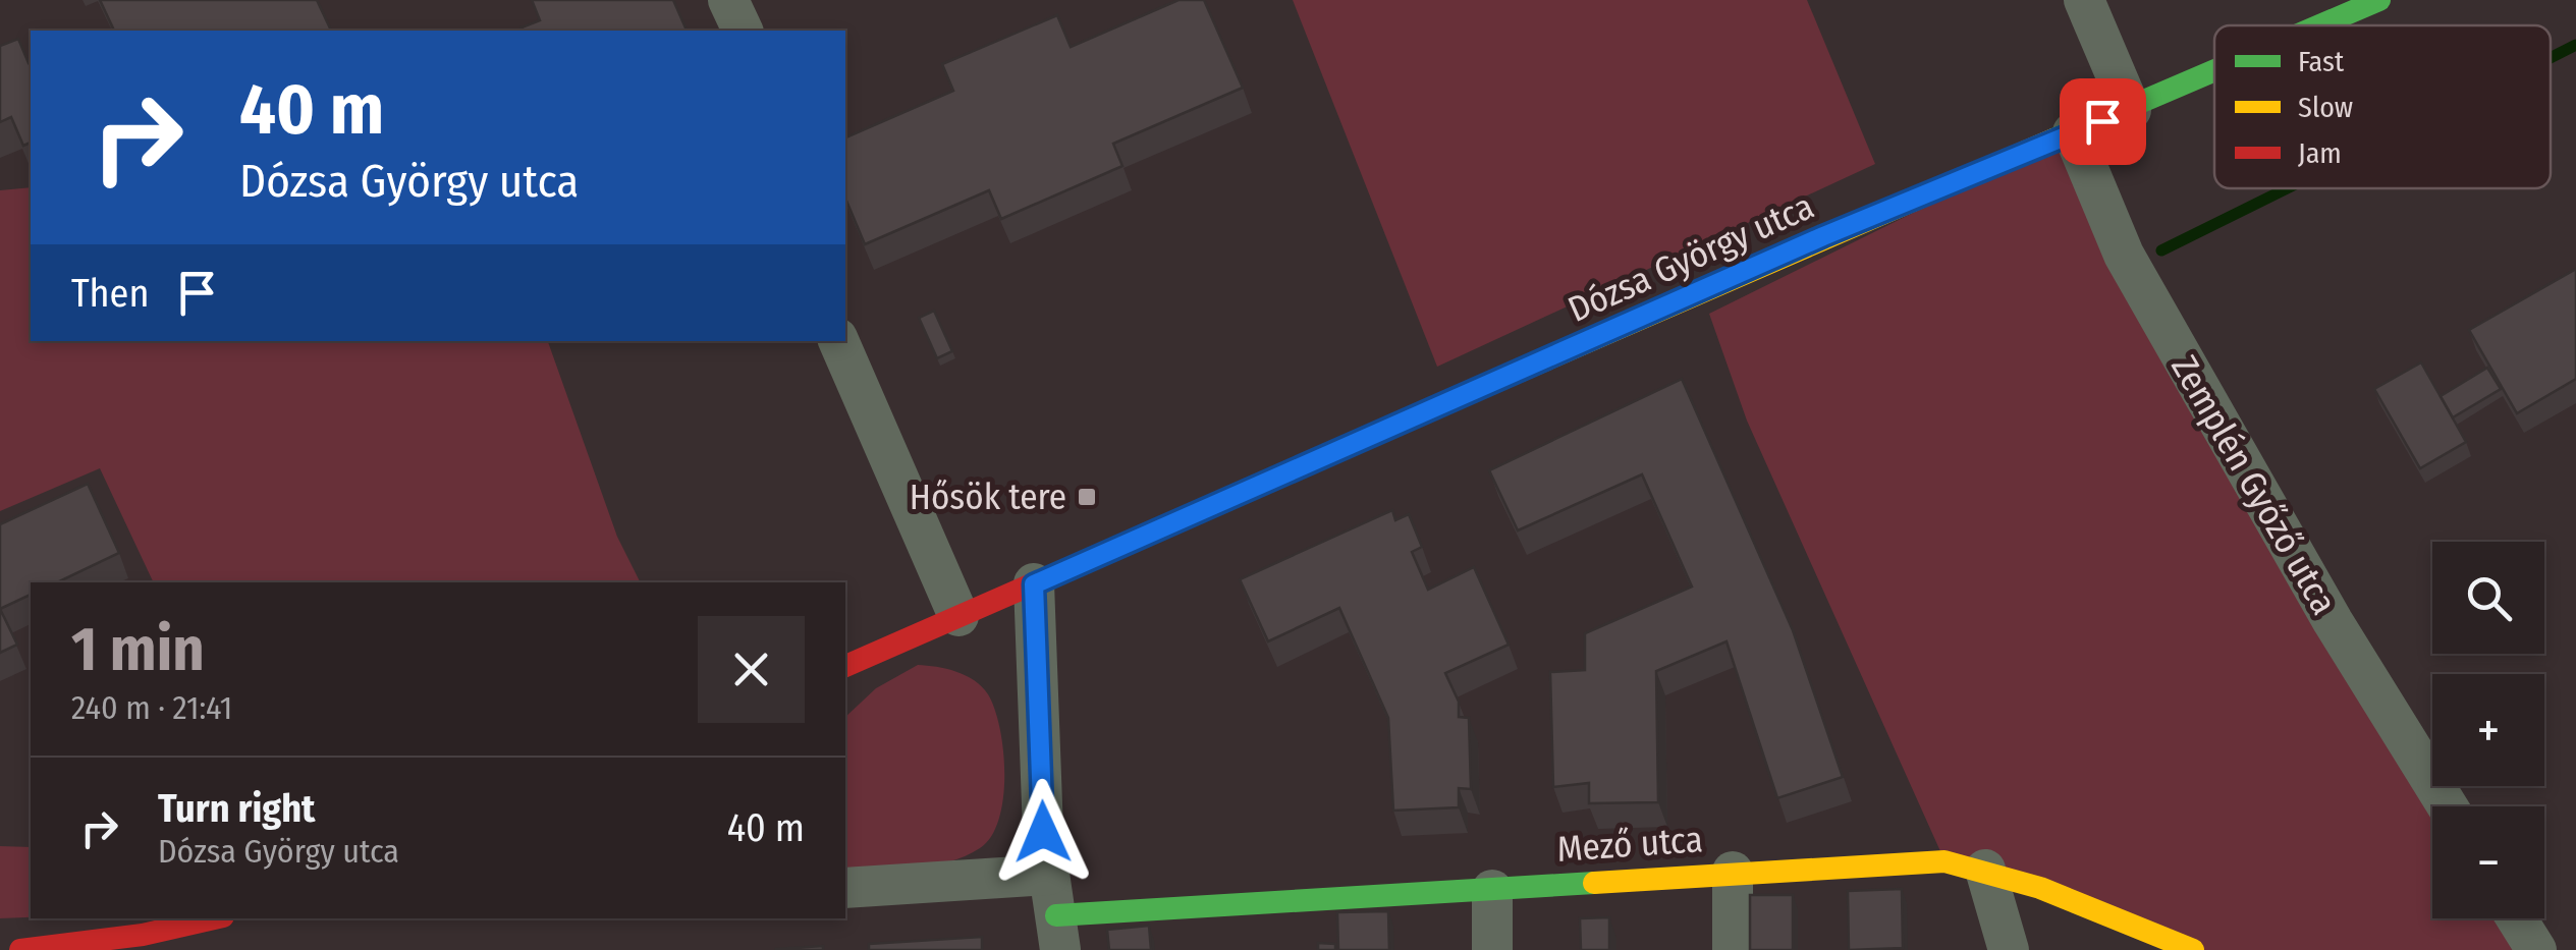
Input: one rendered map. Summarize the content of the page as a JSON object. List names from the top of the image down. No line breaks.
{"streets":{"street":["Dózsa György utca","Zemplén Győző utca","Mező utca"]},"crossings":[["Dózsa György utca","Zemplén Győző utca"]],"places":{"transit":["Hősök tere"]},"legend":["Fast","Slow","Jam"],"page":{"turn":["40 m","Dózsa György utca"],"then":"Then","map_buttons":["+","−"],"heading":["1 min","240 m · 21:41"],"list":[{"name":"Turn right","note":"Dózsa György utca","value":"40 m"}]}}
